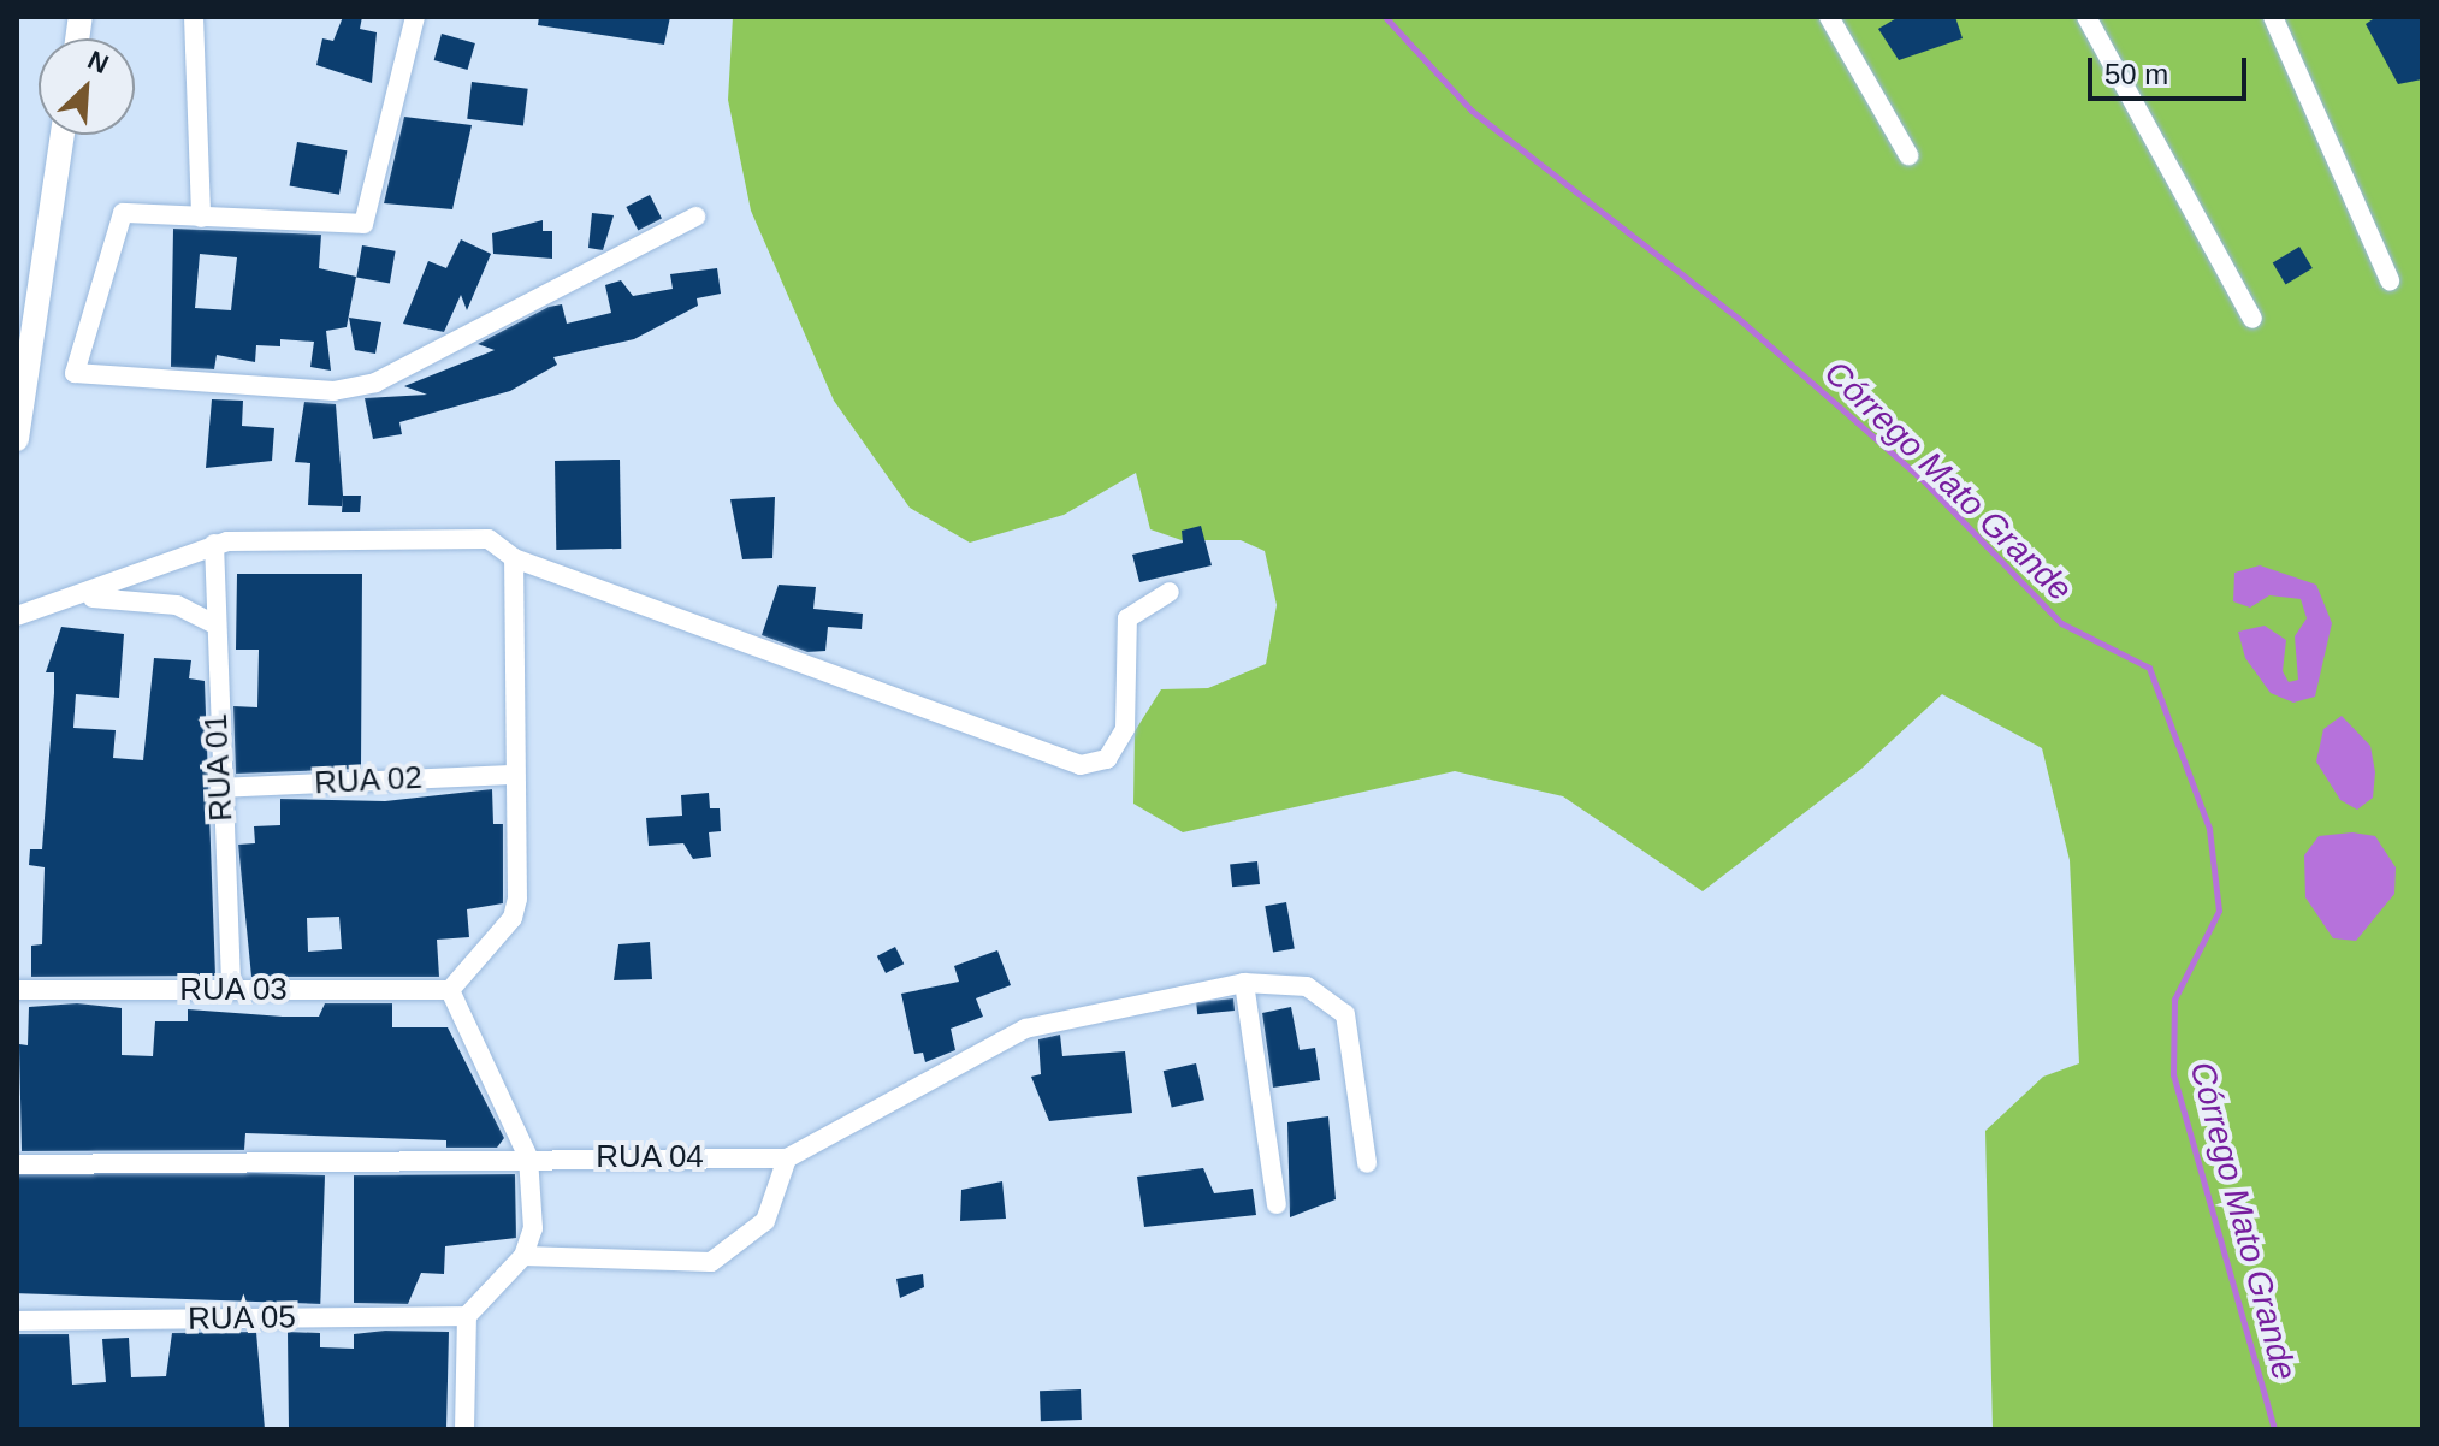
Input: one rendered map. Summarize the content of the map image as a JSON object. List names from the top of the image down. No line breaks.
{"streets":{"street":["RUA 01","RUA 02","RUA 03","RUA 04","RUA 05"]},"crossings":[["RUA 01","RUA 02"],["RUA 01","RUA 03"]],"water":["Córrego Mato Grande"],"scale_bar":"50 m","north":"top right"}
